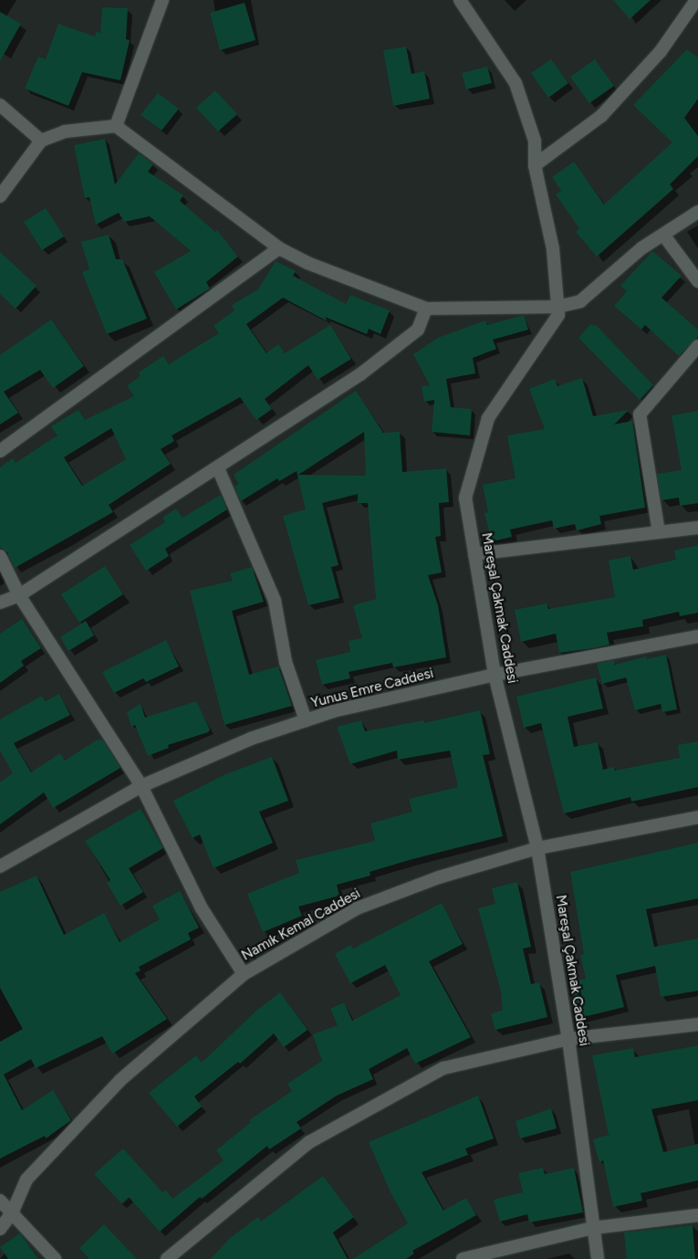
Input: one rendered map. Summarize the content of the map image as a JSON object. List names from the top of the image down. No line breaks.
{"streets":{"street":["Mareşal Çakmak Caddesi","Yunus Emre Caddesi","Namık Kemal Caddesi"]},"crossings":[["Mareşal Çakmak Caddesi","Yunus Emre Caddesi"],["Mareşal Çakmak Caddesi","Namık Kemal Caddesi"]]}
